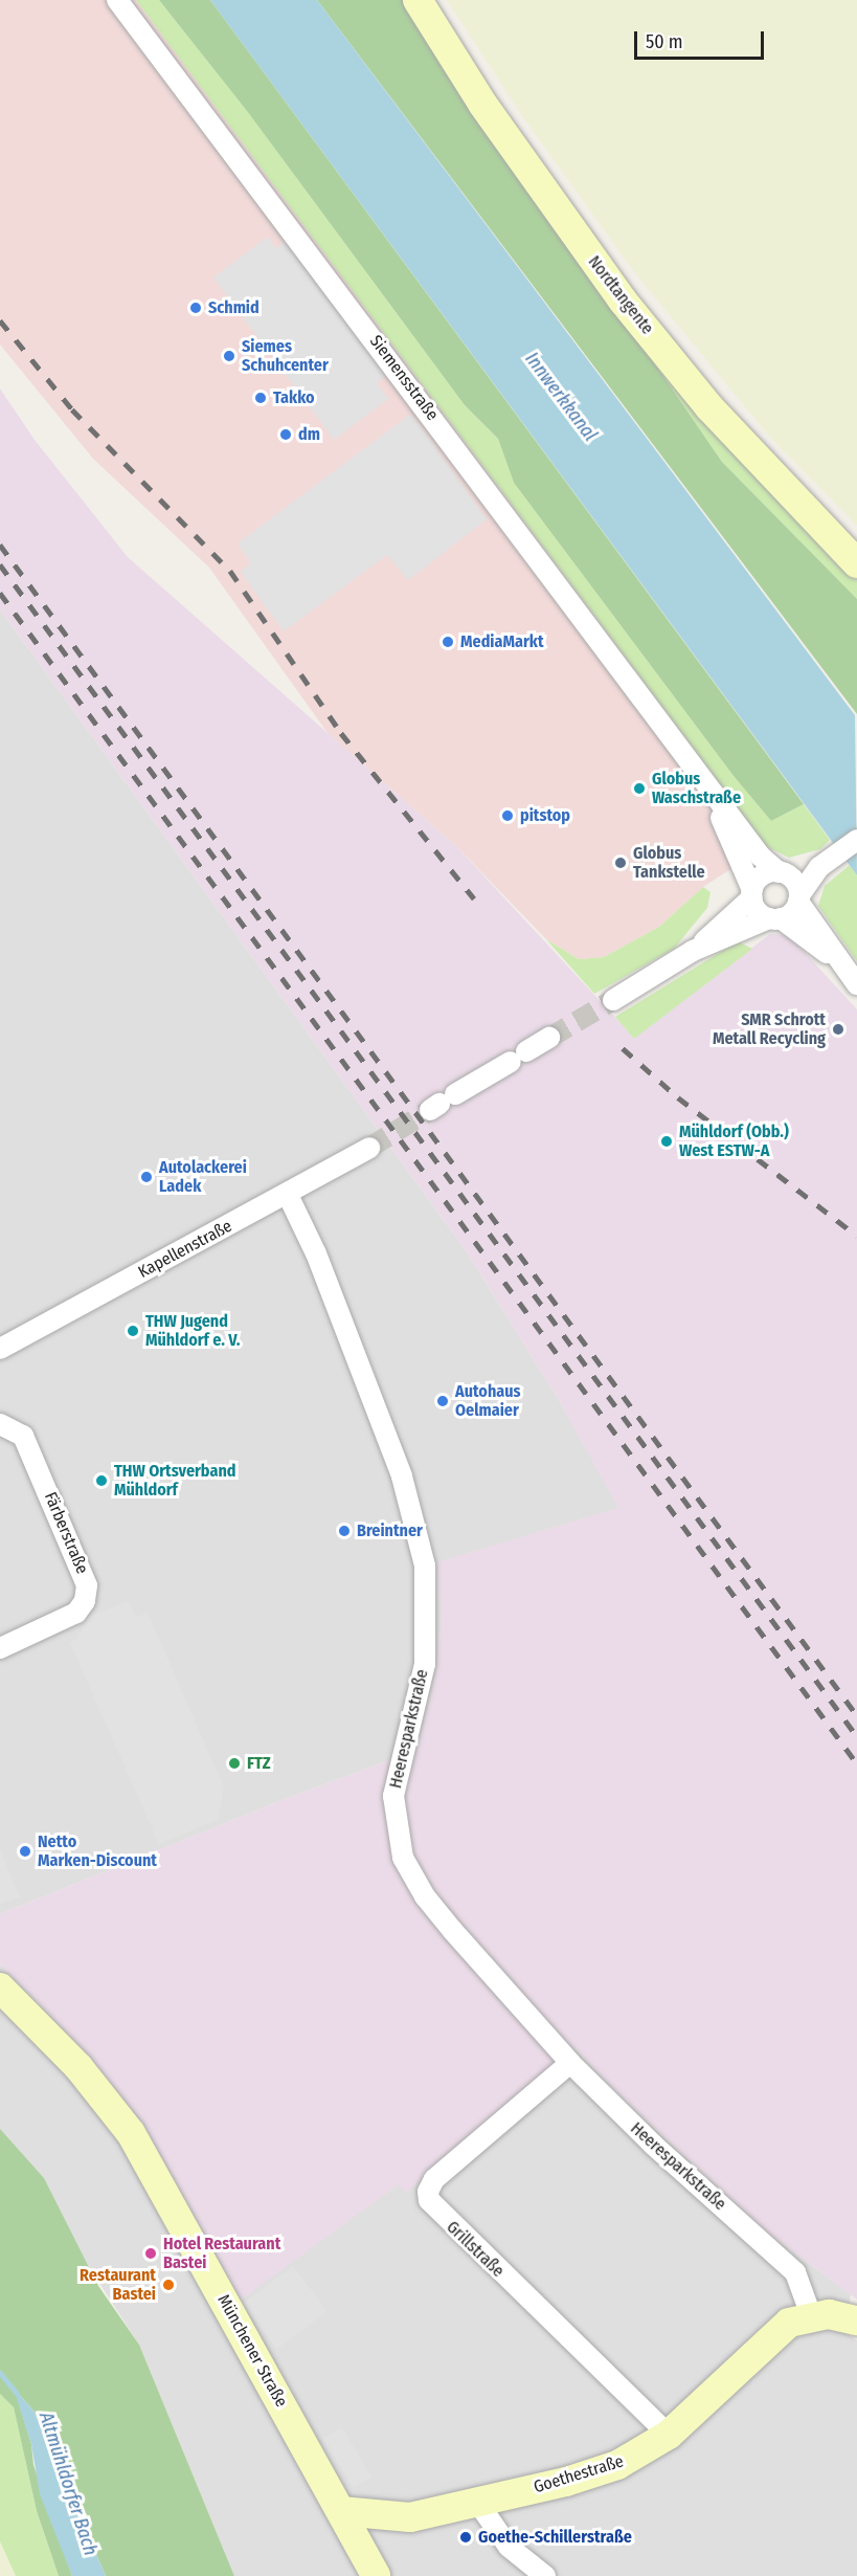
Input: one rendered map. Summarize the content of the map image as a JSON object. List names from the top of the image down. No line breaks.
{"streets":{"street":["Nordtangente","Siemensstraße","Kapellenstraße","Färberstraße","Heeresparkstraße","Grillstraße","Münchener Straße","Goethestraße"]},"crossings":[["Kapellenstraße","Heeresparkstraße"],["Heeresparkstraße","Grillstraße"],["Heeresparkstraße","Goethestraße"],["Grillstraße","Goethestraße"],["Münchener Straße","Goethestraße"]],"water":["Innwerkkanal","Altmühldorfer Bach"],"places":["Schmid","Siemes Schuhcenter","Takko","dm","MediaMarkt","Globus Waschstraße","pitstop","Globus Tankstelle","SMR Schrott Metall Recycling","Mühldorf (Obb.) West ESTW-A","Autolackerei Ladek","THW Jugend Mühldorf e. V.","Autohaus Oelmaier","THW Ortsverband Mühldorf","Breintner","FTZ","Netto Marken-Discount","Hotel Restaurant Bastei","Restaurant Bastei","Goethe-Schillerstraße"],"scale_bar":"50 m"}
